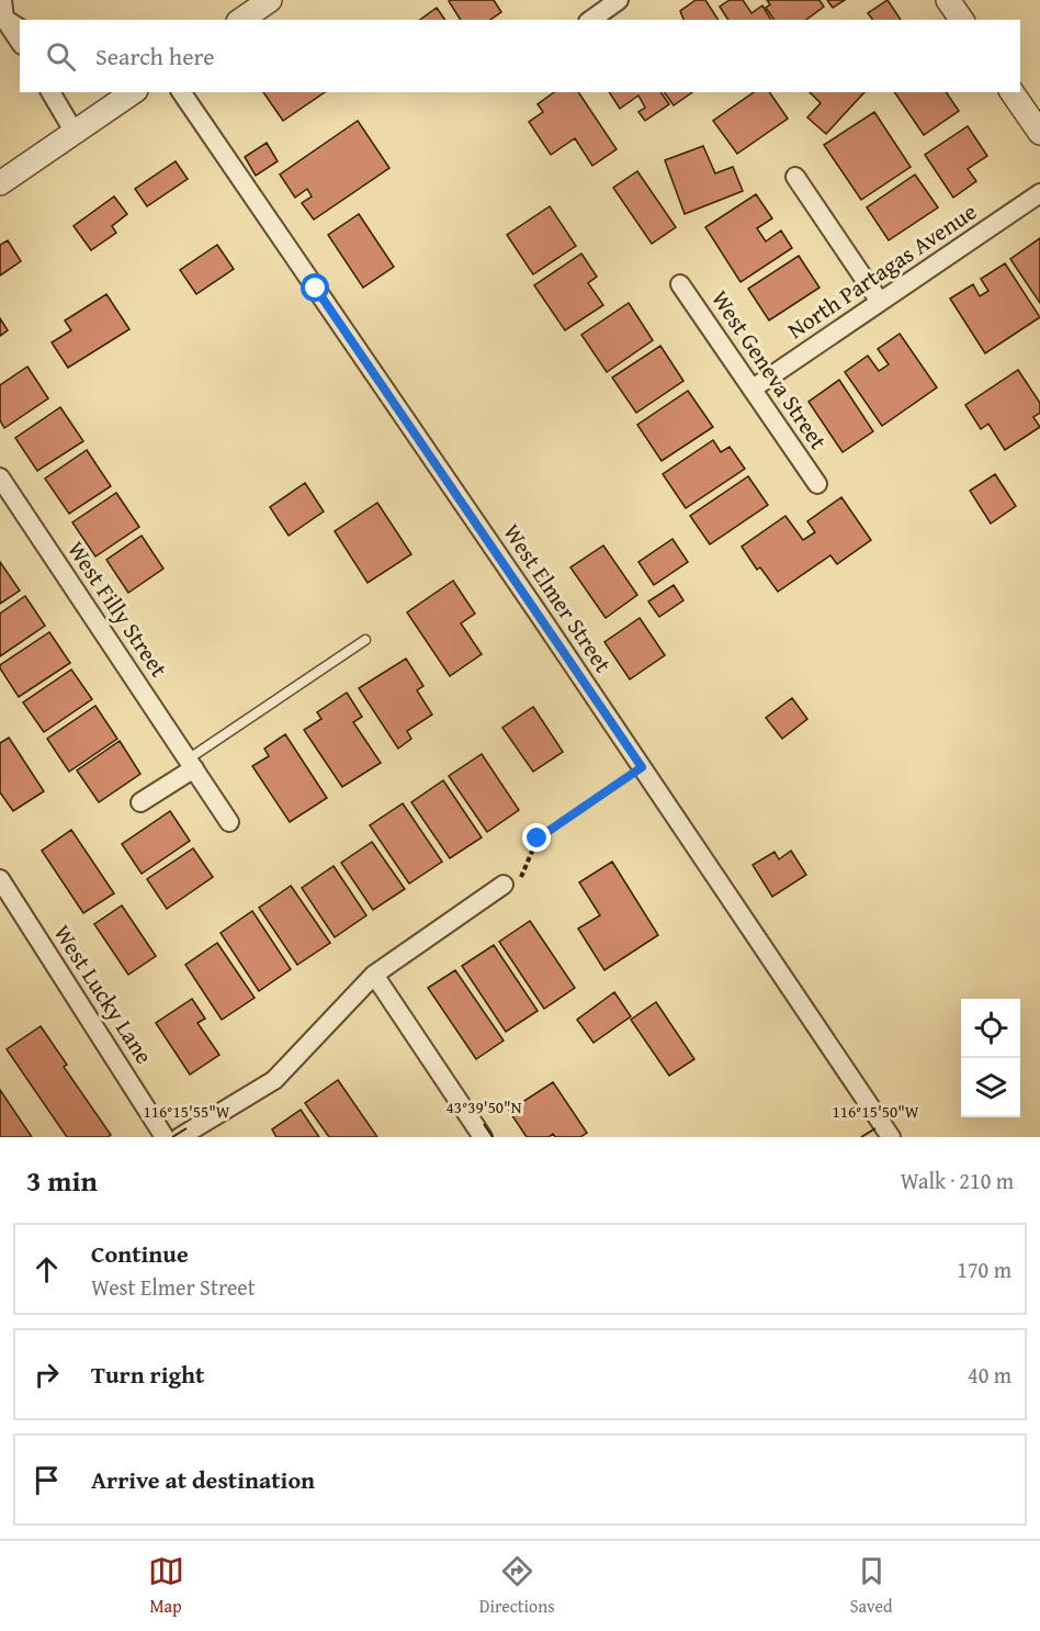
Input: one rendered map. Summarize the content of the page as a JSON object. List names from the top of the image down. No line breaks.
{"streets":{"street":["North Partagas Avenue","West Geneva Street","West Elmer Street","West Filly Street","West Lucky Lane"]},"crossings":[["North Partagas Avenue","West Geneva Street"]],"page":{"search":"Search here","heading":["3 min","Walk · 210 m"],"list":[["Continue","West Elmer Street","170 m"],["Turn right","40 m"],"Arrive at destination"],"nav":["Map","Directions","Saved"]},"coordinates":["43°39'50\"N","116°15'55\"W","116°15'50\"W"]}
